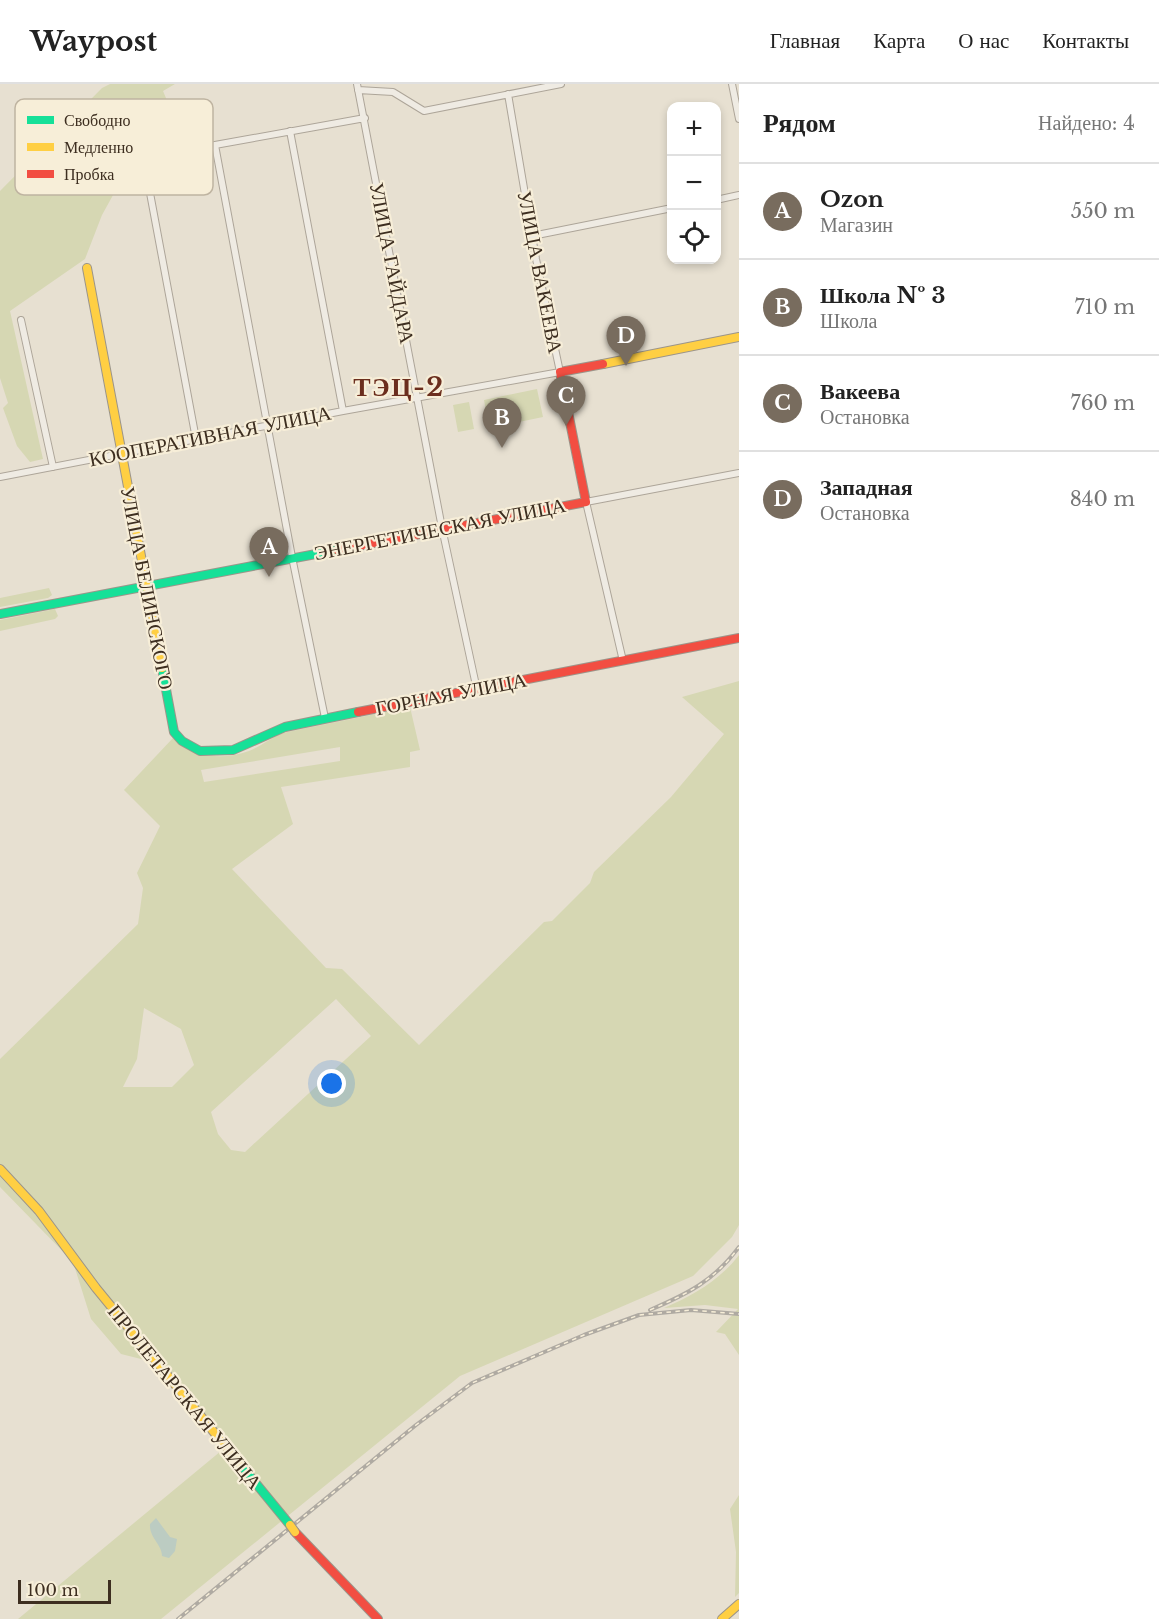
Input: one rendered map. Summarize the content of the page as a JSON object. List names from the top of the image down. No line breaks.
{"streets":{"street":["УЛИЦА ГАЙДАРА","УЛИЦА ВАКЕЕВА","КООПЕРАТИВНАЯ УЛИЦА","ЭНЕРГЕТИЧЕСКАЯ УЛИЦА","УЛИЦА БЕЛИНСКОГО","ГОРНАЯ УЛИЦА","ПРОЛЕТАРСКАЯ УЛИЦА"]},"crossings":[["УЛИЦА ГАЙДАРА","КООПЕРАТИВНАЯ УЛИЦА"],["УЛИЦА ГАЙДАРА","ЭНЕРГЕТИЧЕСКАЯ УЛИЦА"],["УЛИЦА ГАЙДАРА","ГОРНАЯ УЛИЦА"],["УЛИЦА ВАКЕЕВА","КООПЕРАТИВНАЯ УЛИЦА"],["УЛИЦА ВАКЕЕВА","ЭНЕРГЕТИЧЕСКАЯ УЛИЦА"],["УЛИЦА ВАКЕЕВА","ГОРНАЯ УЛИЦА"],["КООПЕРАТИВНАЯ УЛИЦА","УЛИЦА БЕЛИНСКОГО"],["ЭНЕРГЕТИЧЕСКАЯ УЛИЦА","УЛИЦА БЕЛИНСКОГО"],["УЛИЦА БЕЛИНСКОГО","ГОРНАЯ УЛИЦА"]],"districts":["ТЭЦ-2"],"legend":["Свободно","Медленно","Пробка"],"scale_bar":"100 m","page":{"header":"Waypost","nav":["Главная","Карта","О нас","Контакты"],"heading":["Рядом","Найдено: 4"],"map_buttons":["+","−"],"list":[{"mark":"A","name":"Ozon","note":"Магазин","value":"550 m"},{"mark":"B","name":"Школа № 3","note":"Школа","value":"710 m"},{"mark":"C","name":"Вакеева","note":"Остановка","value":"760 m"},{"mark":"D","name":"Западная","note":"Остановка","value":"840 m"}],"pins":["D","C","B","A"],"scale":"100 m"}}
